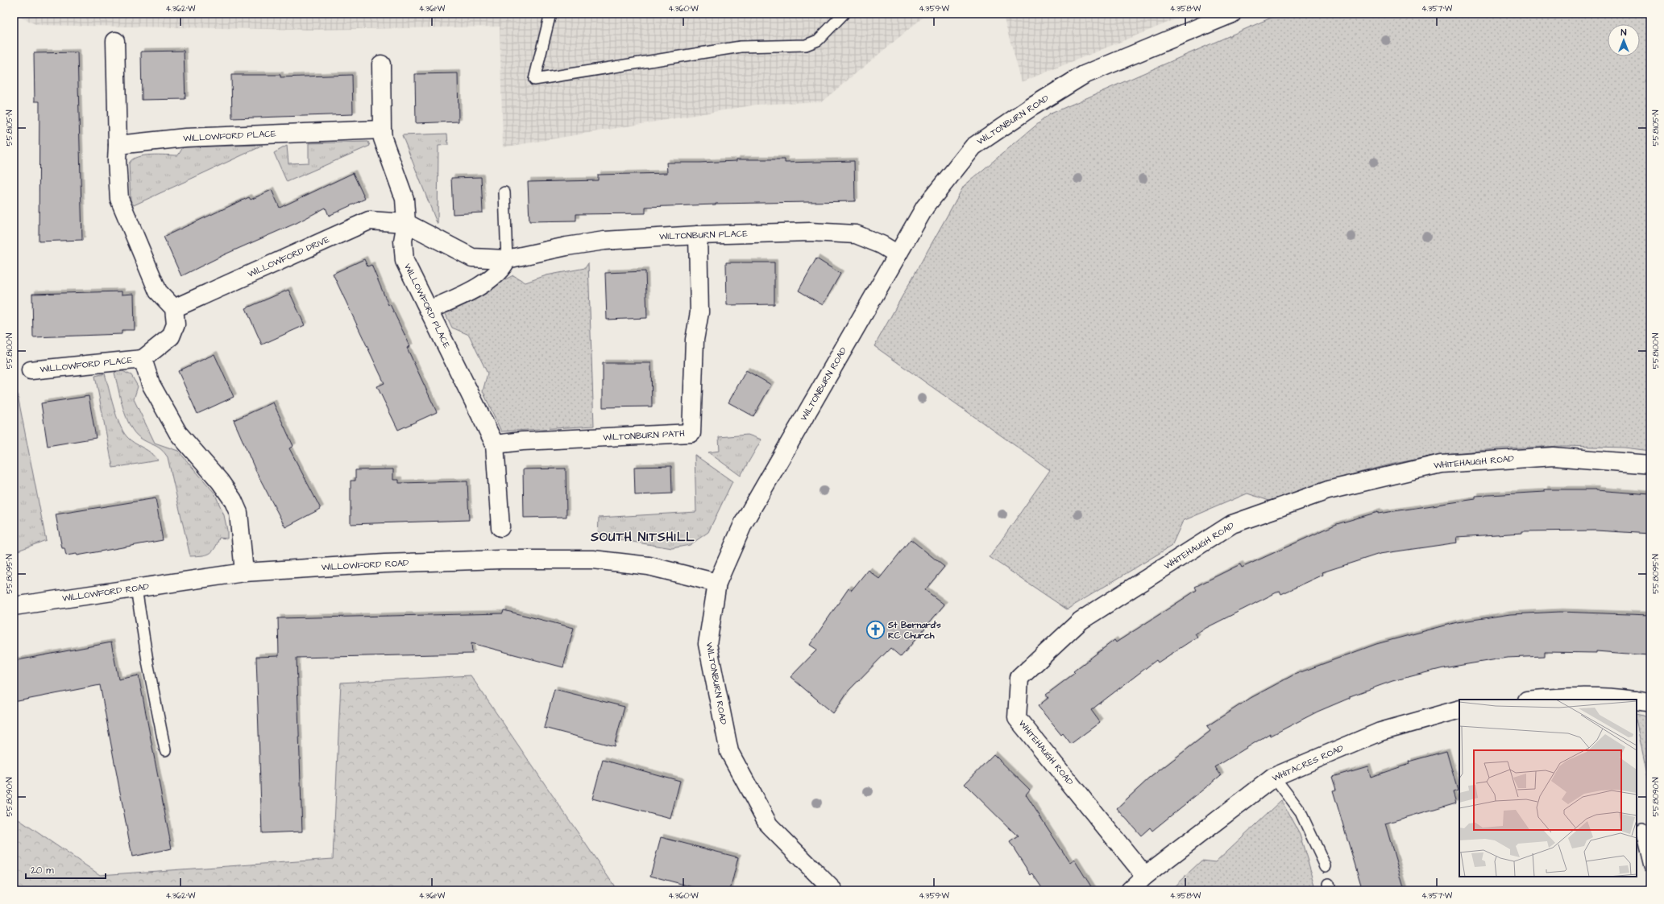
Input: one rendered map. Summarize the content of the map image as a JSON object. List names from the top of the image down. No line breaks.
{"streets":{"street":["WILTONBURN ROAD","WILLOWFORD PLACE","WILTONBURN PLACE","WILLOWFORD DRIVE","WILTONBURN PATH","WHITEHAUGH ROAD","WILLOWFORD ROAD","WHITACRES ROAD"]},"crossings":[["WILTONBURN ROAD","WILTONBURN PLACE"],["WILTONBURN ROAD","WILLOWFORD ROAD"],["WILLOWFORD PLACE","WILTONBURN PLACE"],["WILLOWFORD PLACE","WILLOWFORD DRIVE"],["WILLOWFORD PLACE","WILTONBURN PATH"],["WILLOWFORD PLACE","WILLOWFORD ROAD"],["WILTONBURN PLACE","WILLOWFORD DRIVE"],["WILTONBURN PLACE","WILTONBURN PATH"],["WHITEHAUGH ROAD","WHITACRES ROAD"]],"districts":["SOUTH NITSHILL"],"places":{"church":["St Bernard's RC Church"]},"scale_bar":"20 m","north":"top","coordinates":["4.362°W","4.361°W","4.360°W","4.359°W","4.358°W","4.357°W","55.8105°N","55.8100°N","55.8095°N","55.8090°N"]}
